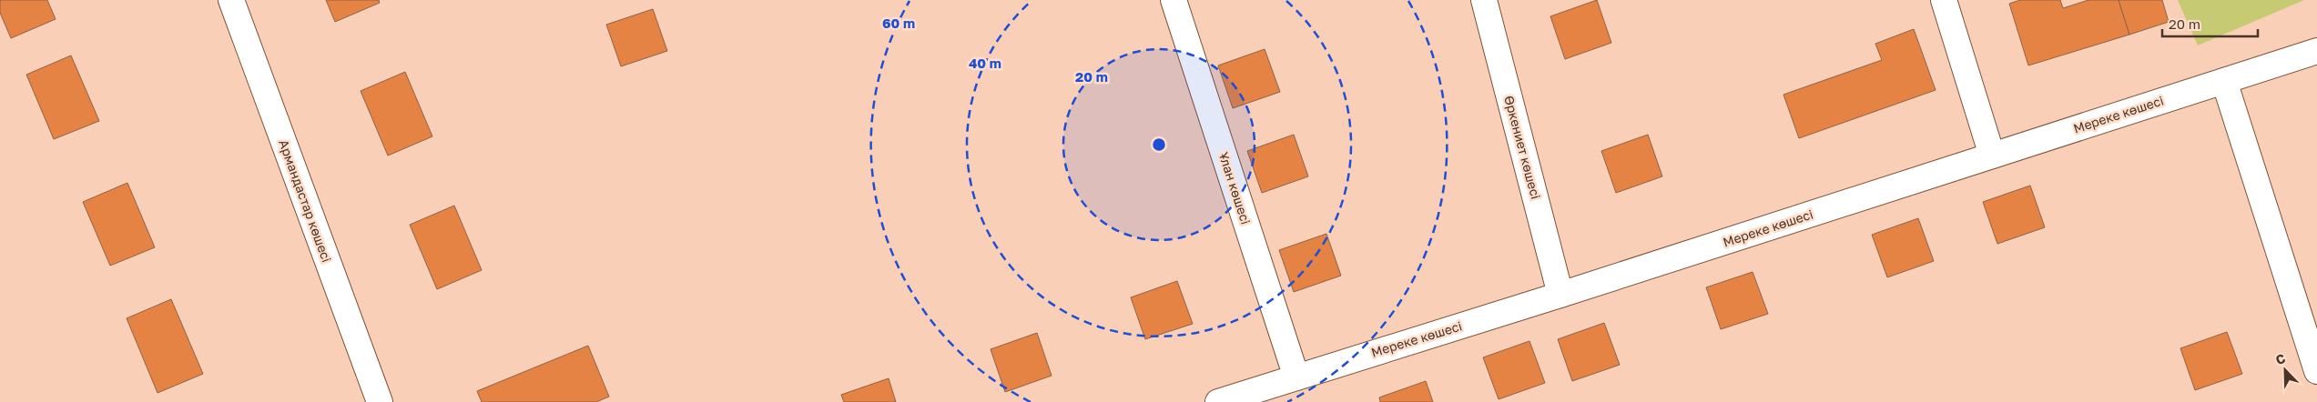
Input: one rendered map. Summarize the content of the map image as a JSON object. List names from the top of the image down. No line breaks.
{"streets":{"street":["Мереке көшесі","Өркениет көшесі","Ұлан көшесі","Армандастар көшесі"]},"crossings":[["Мереке көшесі","Өркениет көшесі"],["Мереке көшесі","Ұлан көшесі"]],"scale_bar":"20 m","north":"top left","rings":["60 m","40 m","20 m"]}
